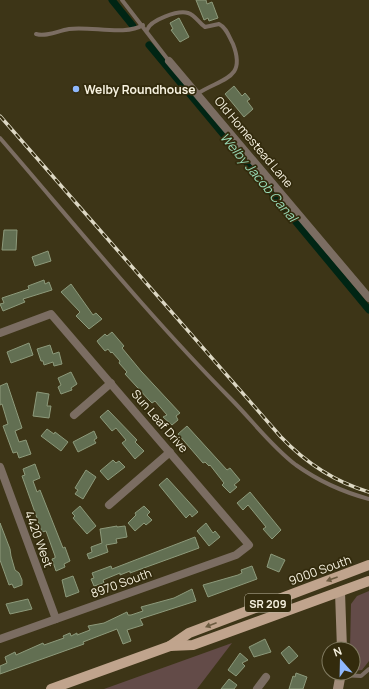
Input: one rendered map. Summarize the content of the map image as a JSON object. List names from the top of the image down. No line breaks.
{"streets":{"main road":["9000 South","SR 209"],"street":["Old Homestead Lane","Sun Leaf Drive","4420 West","8970 South"]},"crossings":[["Sun Leaf Drive","8970 South"],["4420 West","8970 South"]],"water":["Welby Jacob Canal"],"places":["Welby Roundhouse"],"north":"top"}
